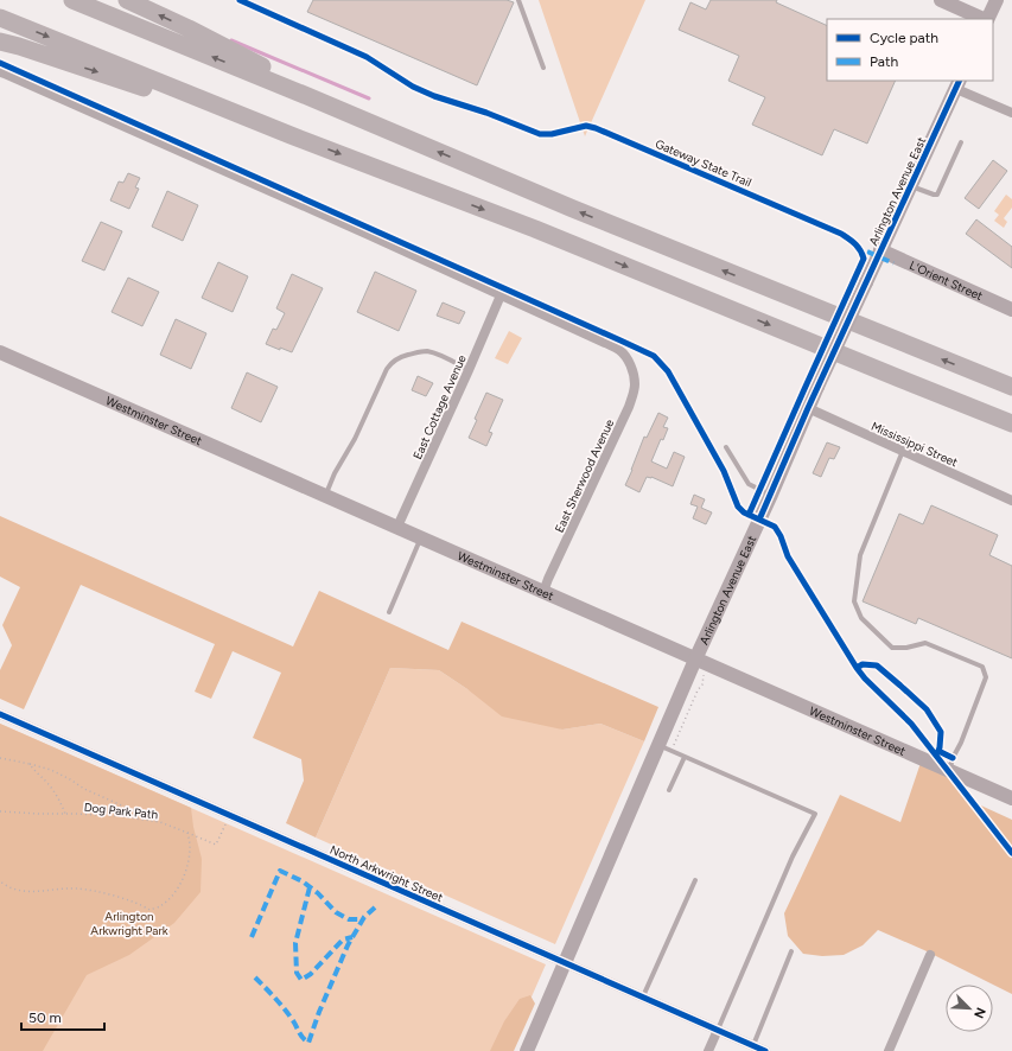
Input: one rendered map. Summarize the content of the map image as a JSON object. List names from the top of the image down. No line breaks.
{"streets":{"street":["Arlington Avenue East","L'Orient Street","East Cottage Avenue","Westminster Street","Mississippi Street","East Sherwood Avenue","North Arkwright Street"],"path":["Dog Park Path"],"cycle path":["Gateway State Trail"]},"crossings":[["Arlington Avenue East","L'Orient Street"],["Arlington Avenue East","Westminster Street"],["Arlington Avenue East","Mississippi Street"],["Arlington Avenue East","North Arkwright Street"],["East Cottage Avenue","Westminster Street"],["East Cottage Avenue","East Sherwood Avenue"],["Westminster Street","East Sherwood Avenue"],["Dog Park Path","North Arkwright Street"]],"parks":["Arlington Arkwright Park"],"legend":["Cycle path","Path"],"scale_bar":"50 m","north":"bottom right"}
